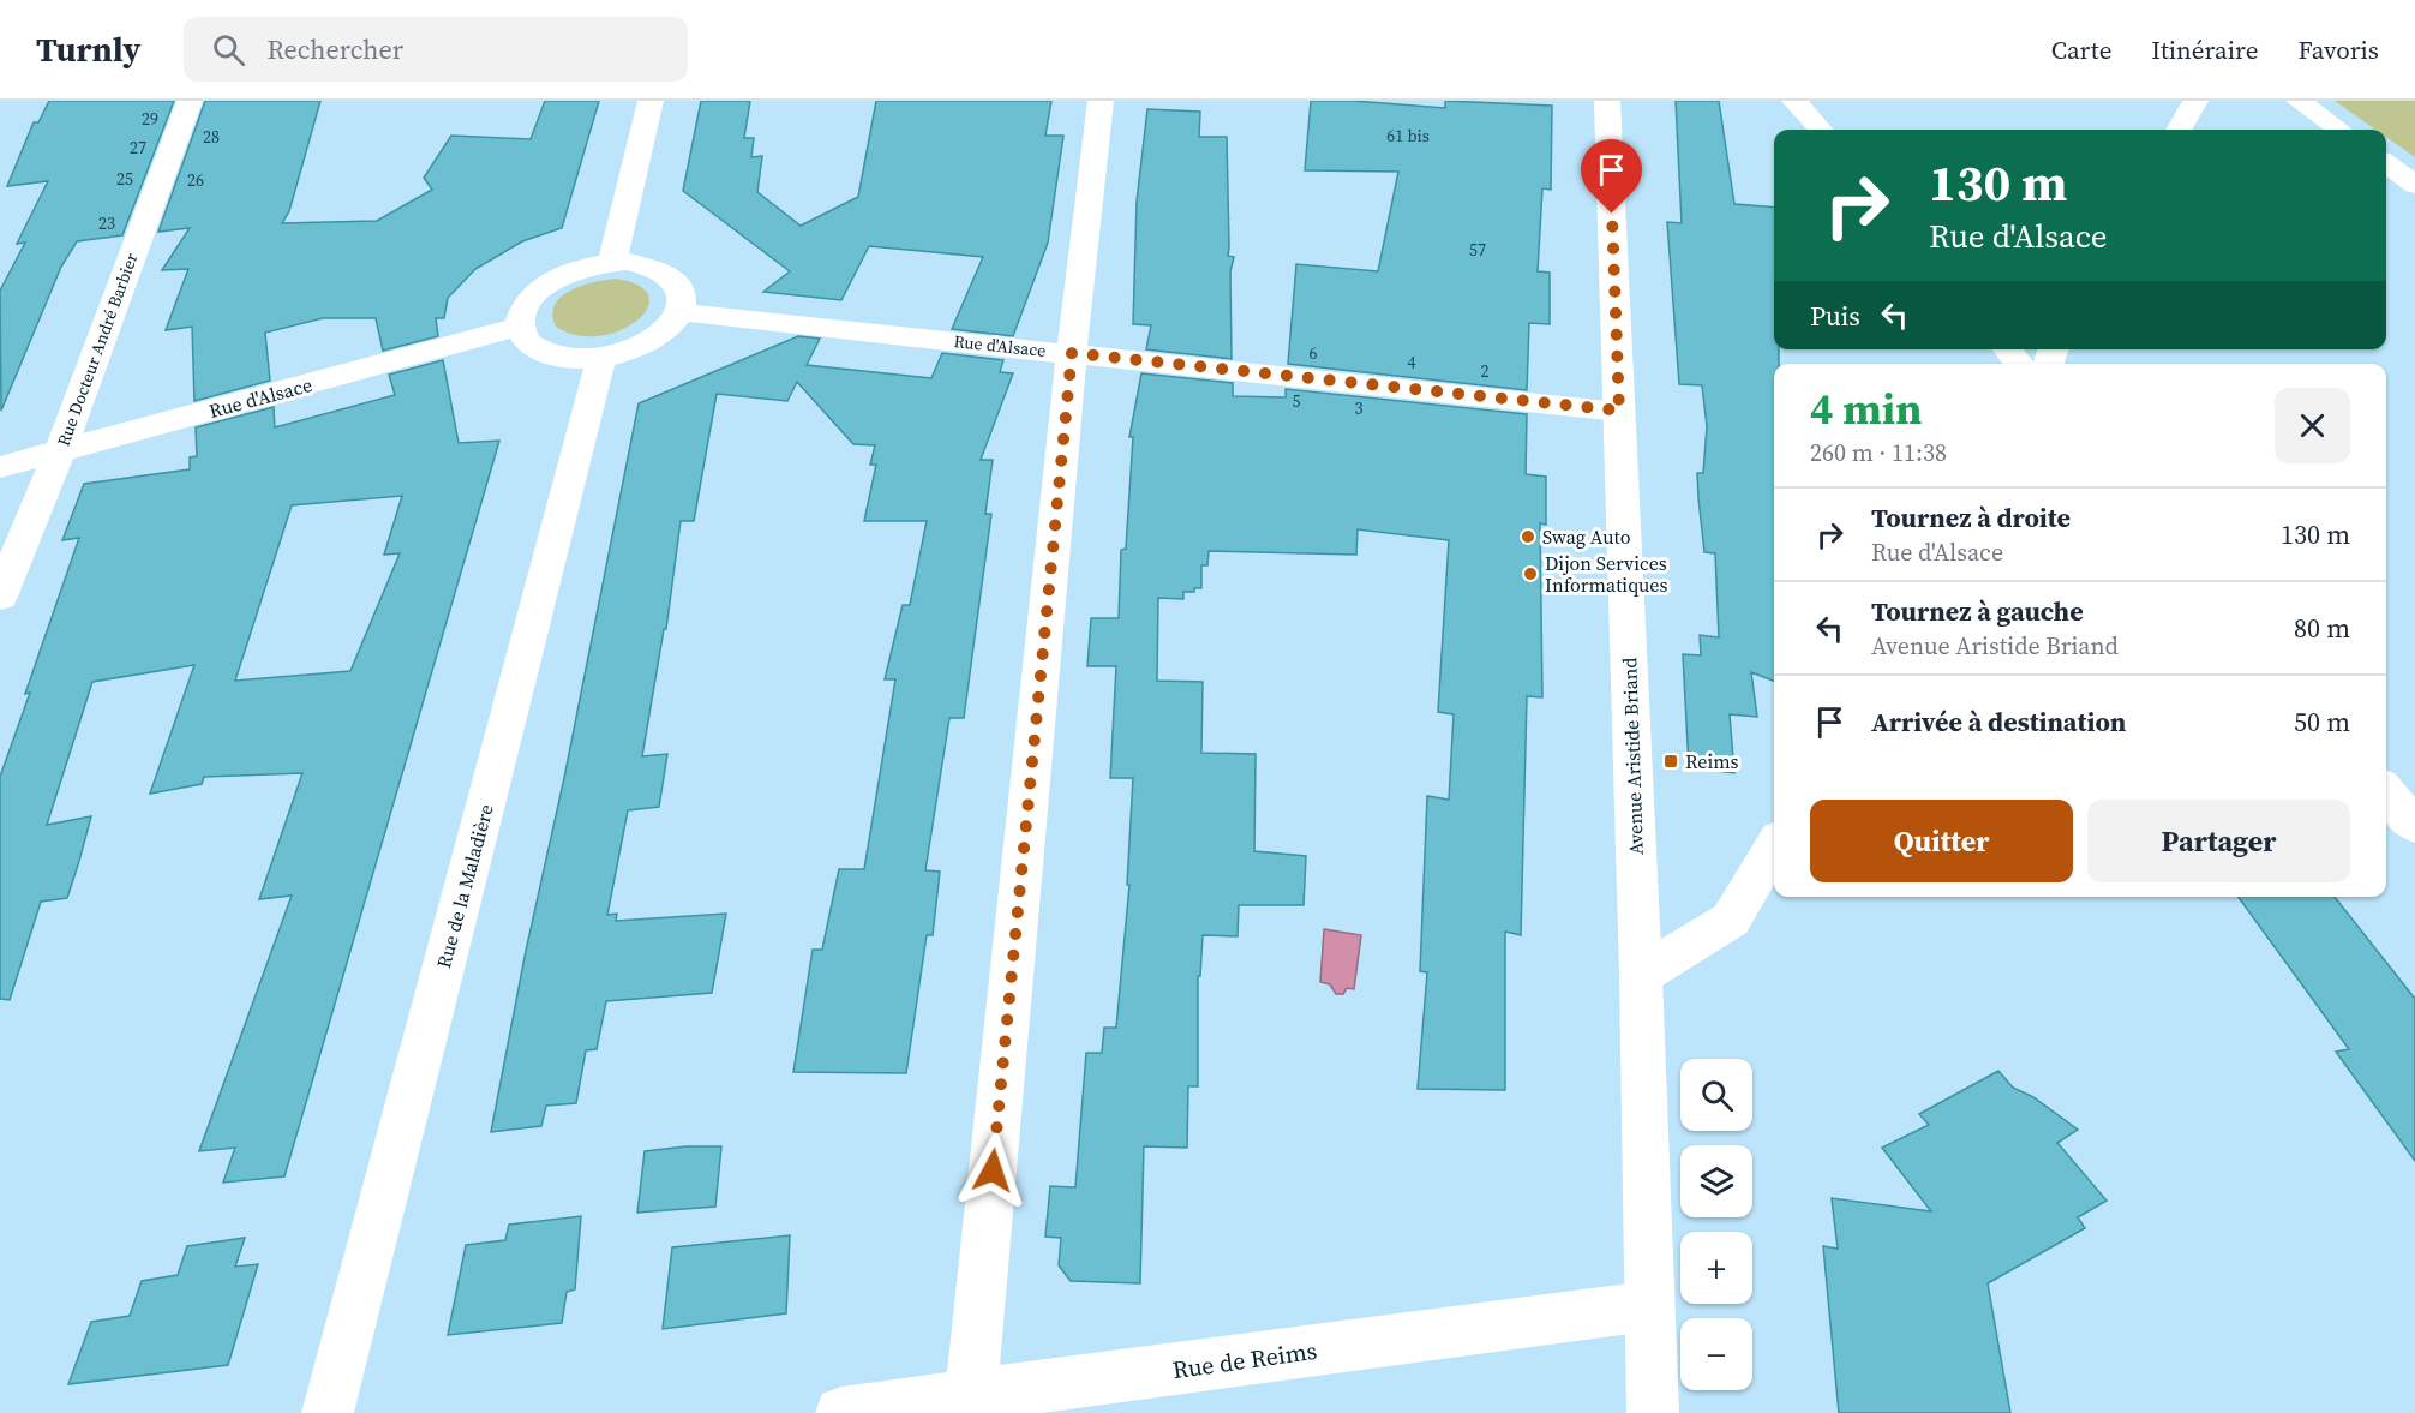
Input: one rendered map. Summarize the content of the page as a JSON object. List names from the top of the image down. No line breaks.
{"streets":{"street":["Rue d'Alsace","Rue Docteur André Barbier","Avenue Aristide Briand","Rue de la Maladière","Rue de Reims"]},"crossings":[["Rue d'Alsace","Rue Docteur André Barbier"],["Rue d'Alsace","Avenue Aristide Briand"],["Rue d'Alsace","Rue de la Maladière"],["Avenue Aristide Briand","Rue de Reims"]],"places":{"other":["Swag Auto","Dijon Services Informatiques"],"transit":["Reims"]},"house_numbers":["29","61 bis","28","27","25","26","23","57","6","4","2","5","3"],"page":{"header":"Turnly","search":"Rechercher","nav":["Carte","Itinéraire","Favoris"],"turn":["130 m","Rue d'Alsace"],"then":"Puis","heading":["4 min","260 m · 11:38"],"list":[{"name":"Tournez à droite","note":"Rue d'Alsace","value":"130 m"},{"name":"Tournez à gauche","note":"Avenue Aristide Briand","value":"80 m"},{"name":"Arrivée à destination","value":"50 m"}],"buttons":["Quitter","Partager"],"map_buttons":["+","−"]}}
